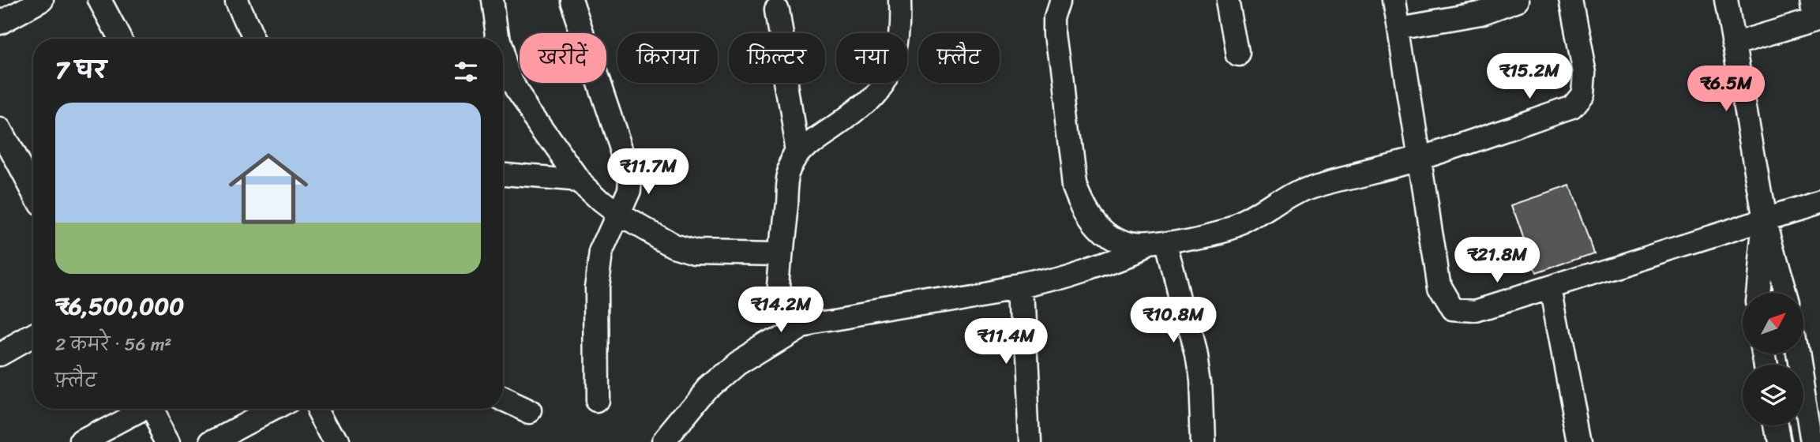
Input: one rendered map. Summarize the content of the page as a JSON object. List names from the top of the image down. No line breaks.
{"north":"top right","page":{"chip":["खरीदें","किराया","फ़िल्टर","नया","फ़्लैट"],"heading":"7 घर","price":["₹15.2M","₹6.5M","₹11.7M","₹21.8M","₹14.2M","₹10.8M","₹11.4M"],"list":[{"name":"₹6,500,000","note":"2 कमरे · 56 m² · फ़्लैट"}]}}
